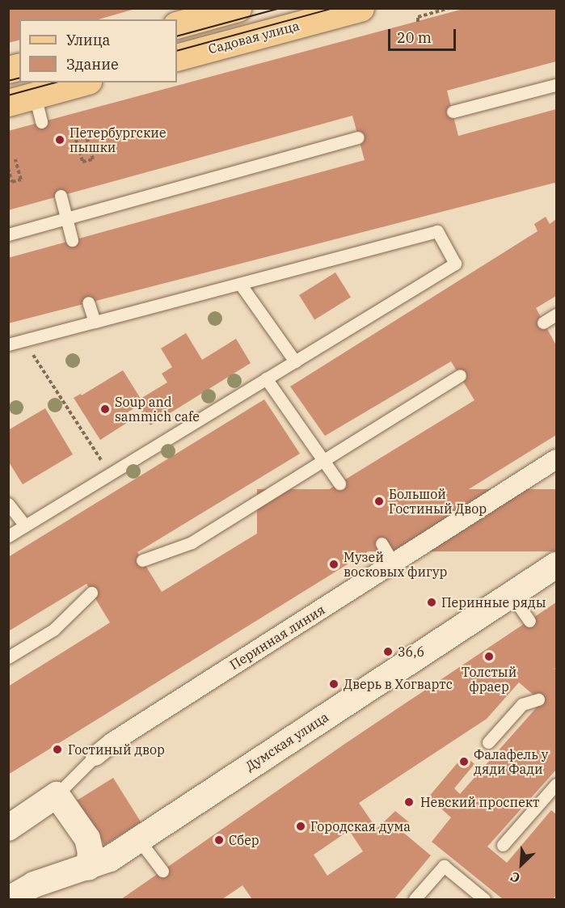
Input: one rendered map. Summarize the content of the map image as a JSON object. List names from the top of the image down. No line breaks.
{"streets":{"main road":["Садовая улица"],"street":["Перинная линия","Думская улица"]},"places":["Петербургские пышки","Soup and sammich cafe","Большой Гостиный Двор","Музей восковых фигур","Перинные ряды","36,6","Толстый фраер","Дверь в Хогвартс","Гостиный двор","Фалафель у дяди Фади","Невский проспект","Городская дума","Сбер"],"legend":["Улица","Здание"],"scale_bar":"20 m","north":"bottom left"}
